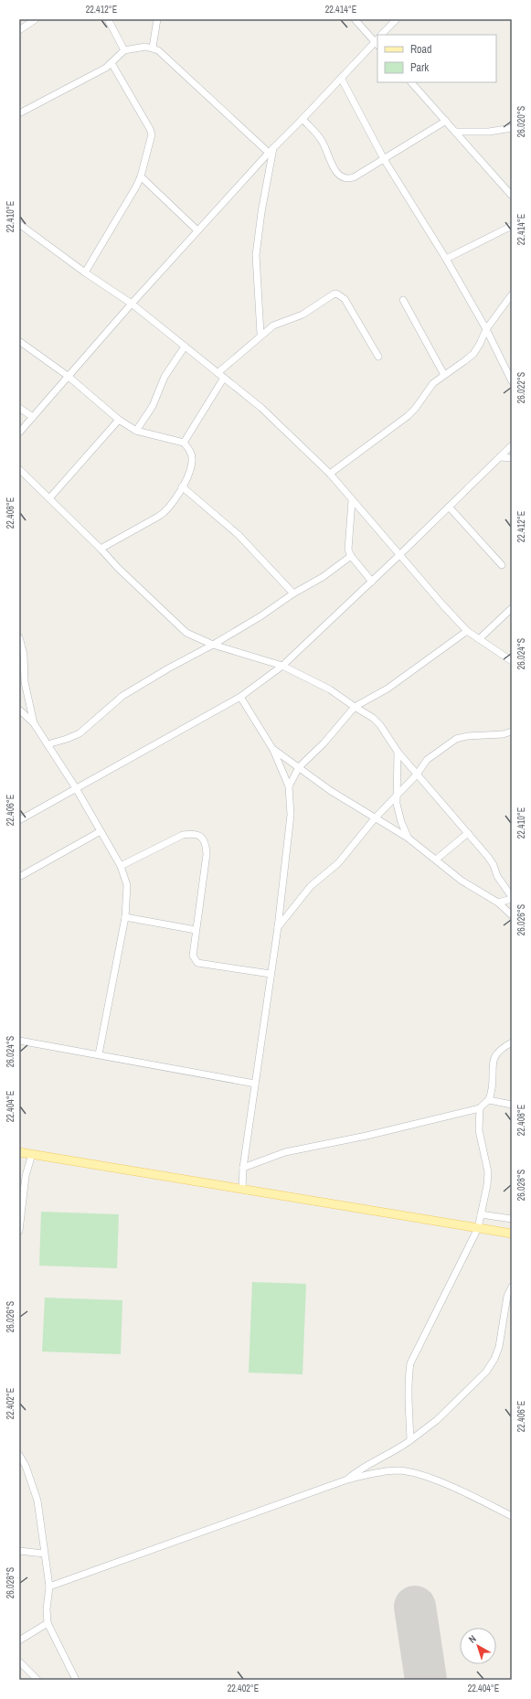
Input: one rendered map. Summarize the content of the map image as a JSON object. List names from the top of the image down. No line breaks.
{"legend":["Road","Park"],"north":"top left","coordinates":["22.412°E","22.414°E","26.020°S","22.410°E","26.022°S","22.408°E","26.024°S","22.406°E","26.026°S","22.404°E","26.028°S","22.402°E"]}
